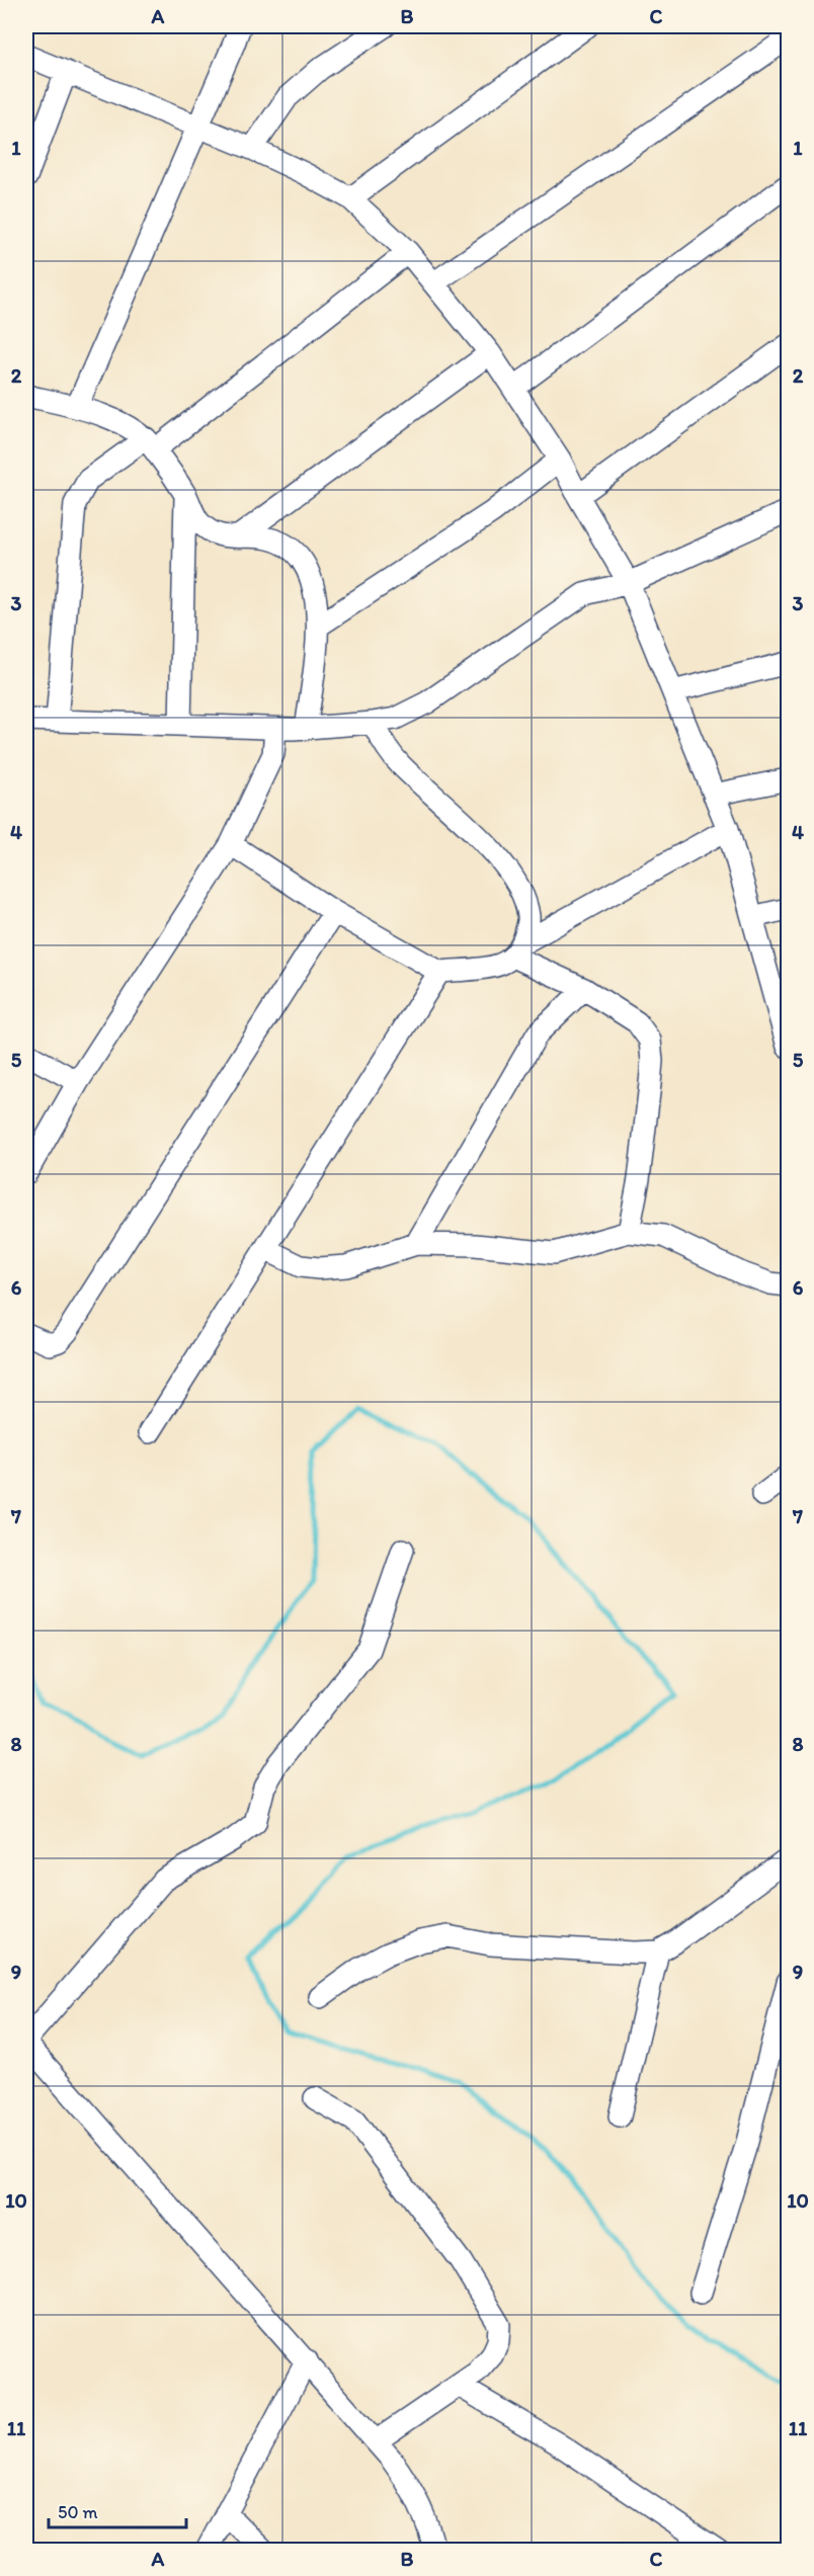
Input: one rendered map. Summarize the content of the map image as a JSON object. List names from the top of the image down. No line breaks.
{"scale_bar":"50 m","grid":{"columns":["A","B","C"],"rows":["1","2","3","4","5","6","7","8","9","10","11"]}}
